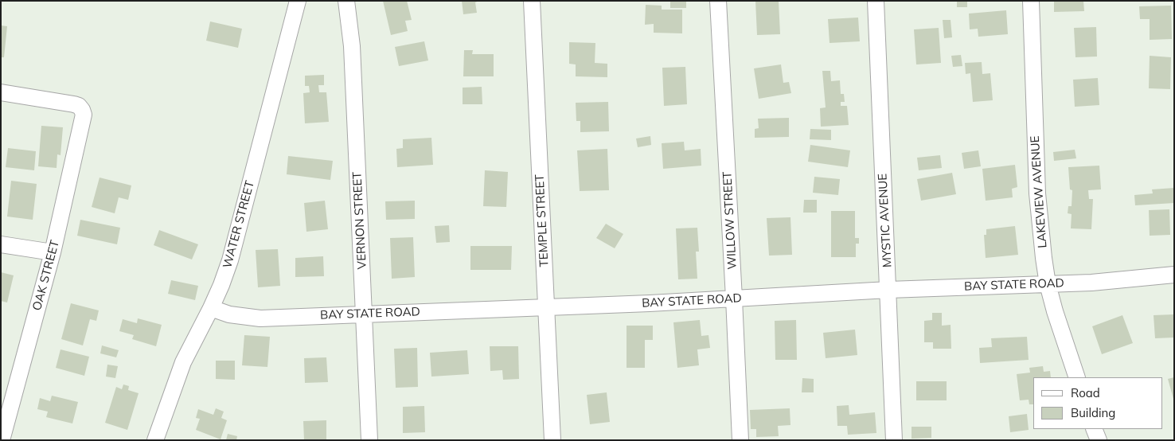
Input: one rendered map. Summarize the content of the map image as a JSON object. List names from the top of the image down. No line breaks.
{"streets":{"street":["LAKEVIEW AVENUE","VERNON STREET","TEMPLE STREET","WILLOW STREET","MYSTIC AVENUE","WATER STREET","OAK STREET","BAY STATE ROAD"]},"crossings":[["LAKEVIEW AVENUE","BAY STATE ROAD"],["VERNON STREET","BAY STATE ROAD"],["TEMPLE STREET","BAY STATE ROAD"],["WILLOW STREET","BAY STATE ROAD"],["MYSTIC AVENUE","BAY STATE ROAD"],["WATER STREET","BAY STATE ROAD"]],"legend":["Road","Building"]}
